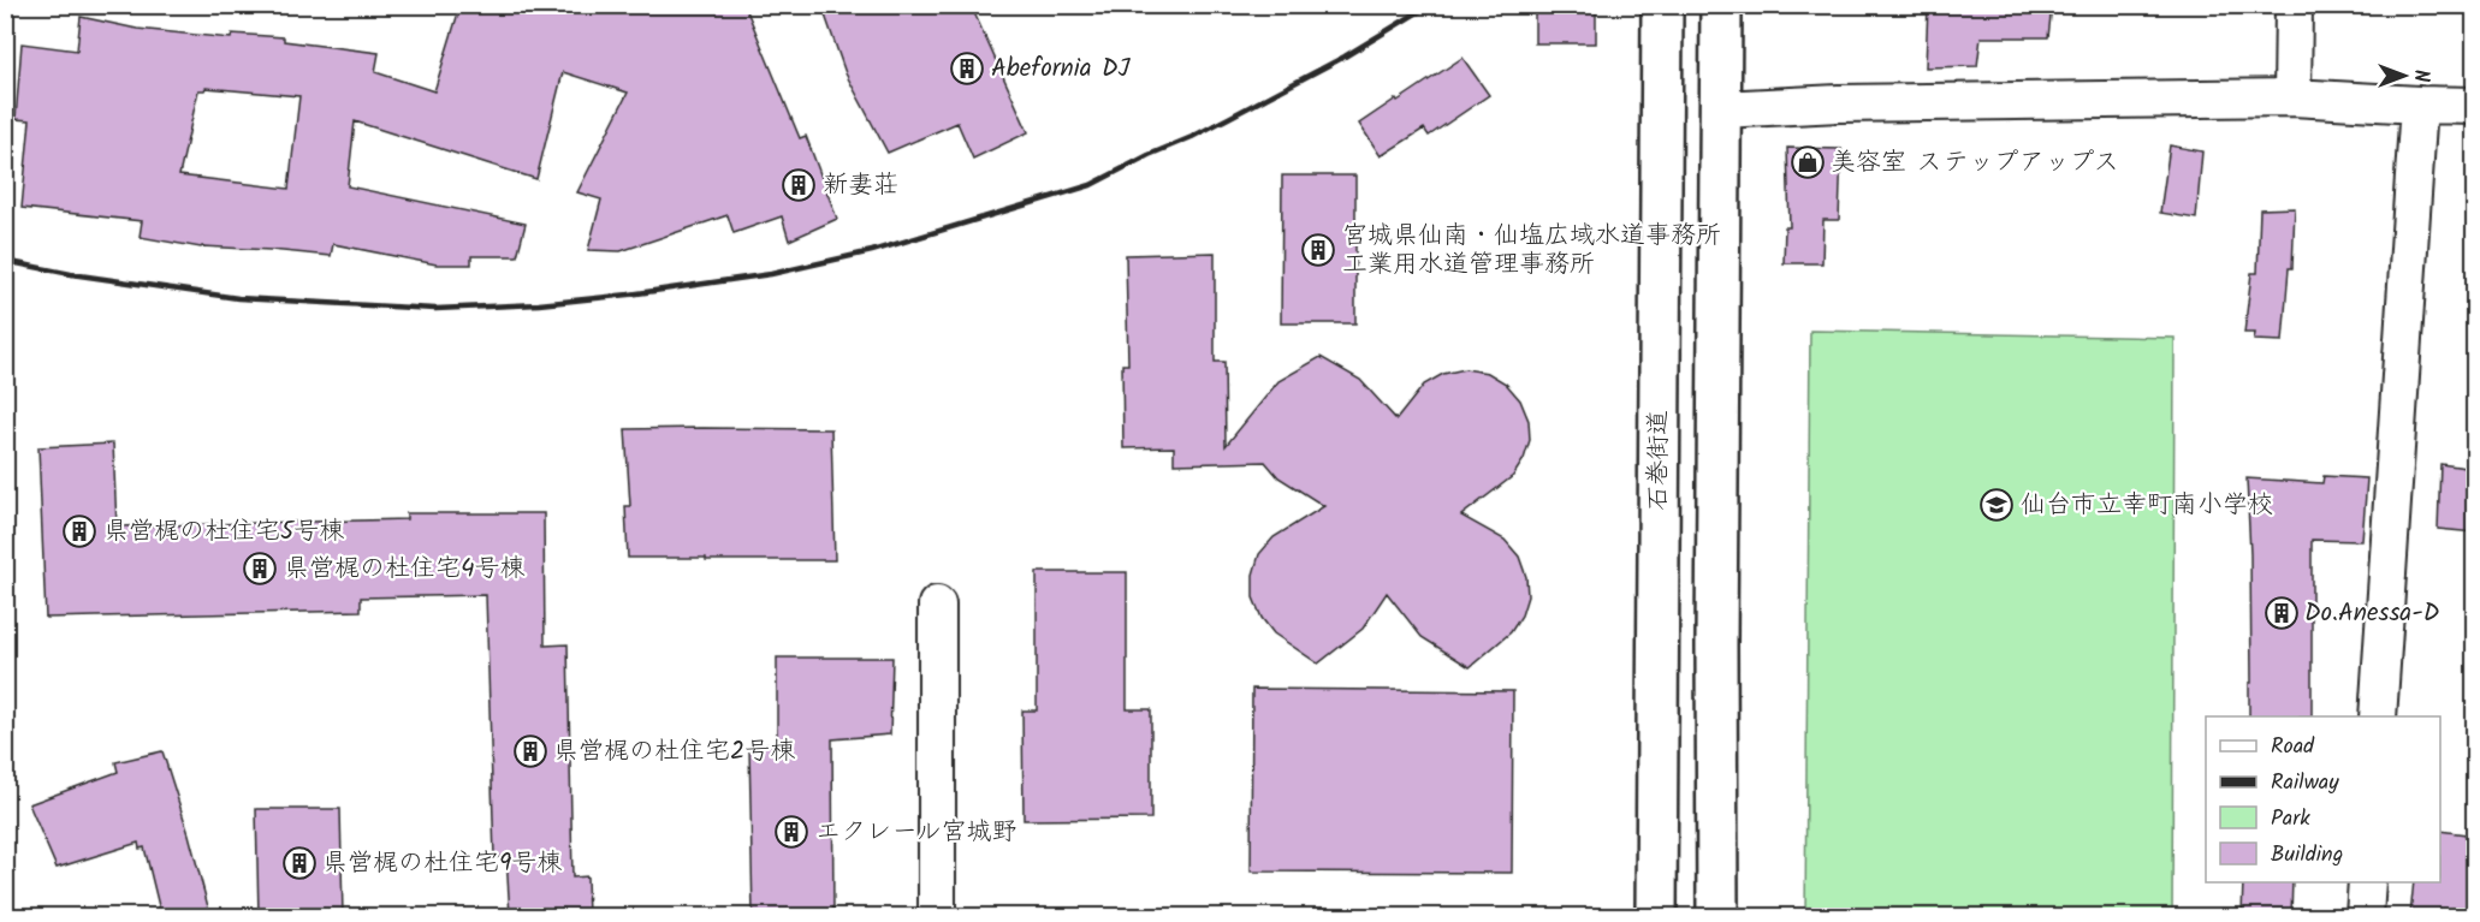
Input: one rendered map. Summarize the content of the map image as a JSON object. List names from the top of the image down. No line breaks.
{"streets":{"street":["石巻街道"]},"places":{"building":["Abefornia DJ","新妻荘","宮城県仙南・仙塩広域水道事務所 工業用水道管理事務所","県営梶の杜住宅5号棟","県営梶の杜住宅4号棟","Do.Anessa-D","県営梶の杜住宅2号棟","エクレール宮城野","県営梶の杜住宅9号棟"],"shop":["美容室 ステップアップス"],"school or university":["仙台市立幸町南小学校"]},"legend":["Road","Railway","Park","Building"],"north":"right"}
